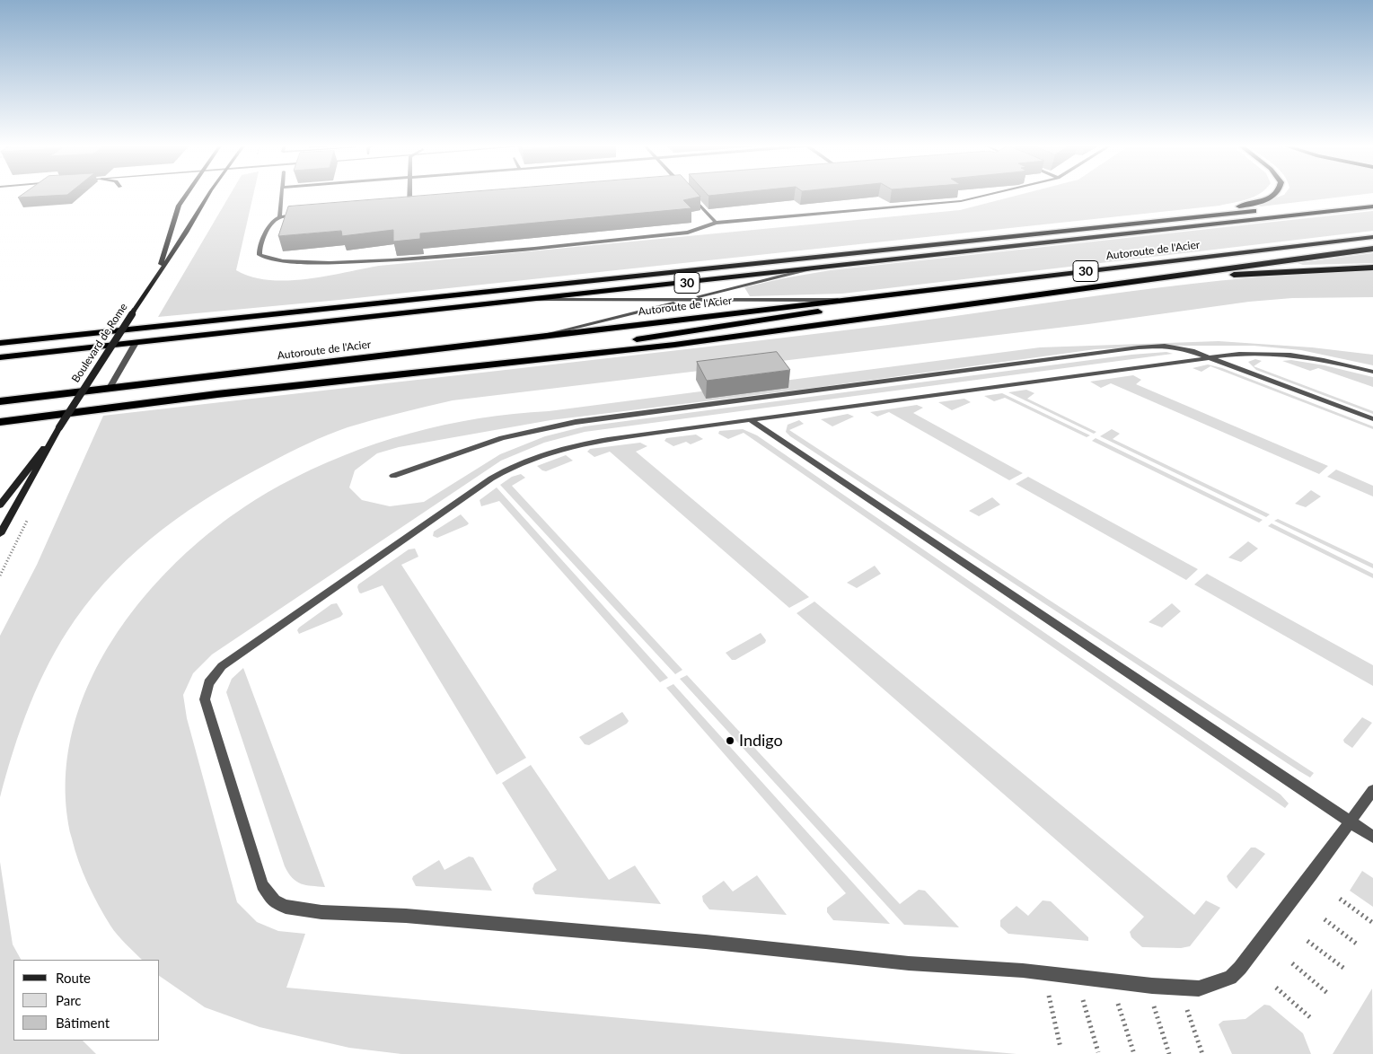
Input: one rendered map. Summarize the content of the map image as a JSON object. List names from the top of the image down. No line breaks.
{"streets":{"highway":["Autoroute de l'Acier","30"],"main road":["Boulevard de Rome"]},"places":["Indigo"],"legend":["Route","Parc","Bâtiment"]}
